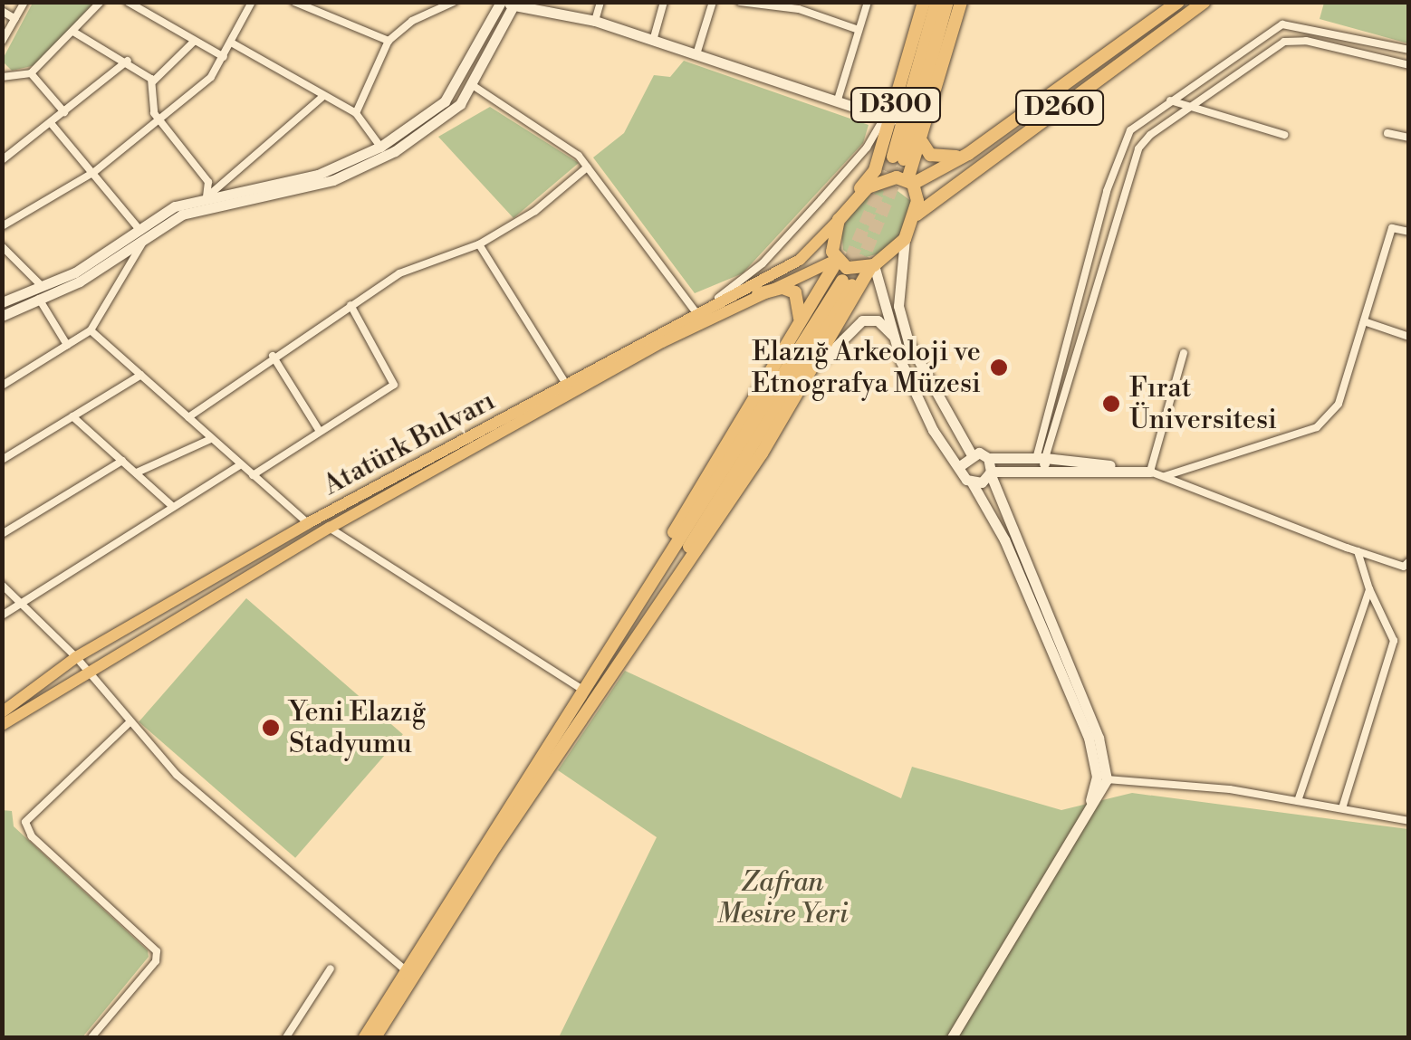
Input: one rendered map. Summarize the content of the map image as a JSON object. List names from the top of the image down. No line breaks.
{"streets":{"highway":["D300","D260"],"main road":["Atatürk Bulvarı"]},"crossings":[["D300","D260"],["D300","Atatürk Bulvarı"],["D260","Atatürk Bulvarı"]],"parks":["Zafran Mesire Yeri"],"places":["Elazığ Arkeoloji ve Etnografya Müzesi","Fırat Üniversitesi","Yeni Elazığ Stadyumu"]}
